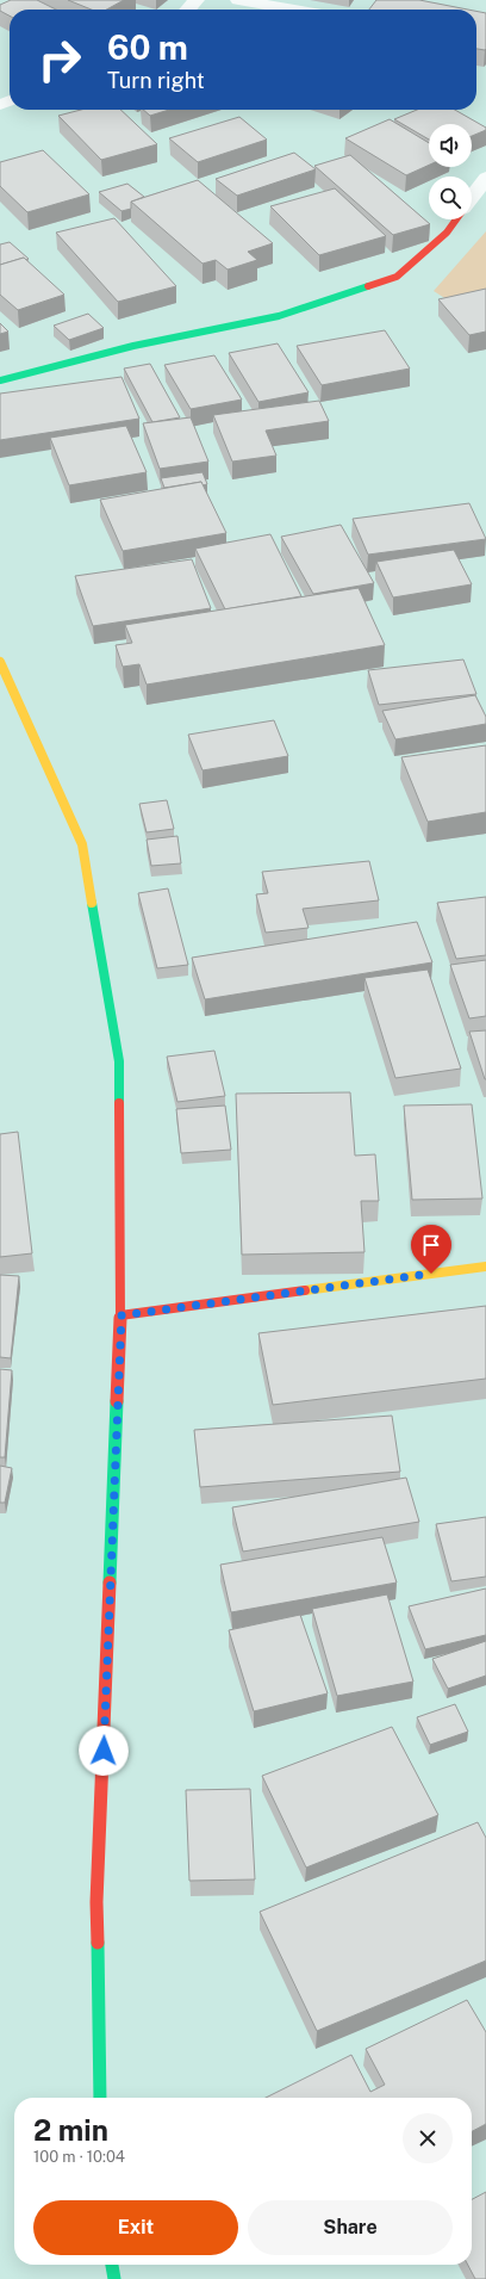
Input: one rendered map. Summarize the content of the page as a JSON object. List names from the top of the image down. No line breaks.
{"page":{"turn":["60 m","Turn right"],"heading":["2 min","100 m · 10:04"],"buttons":["Exit","Share"]}}
